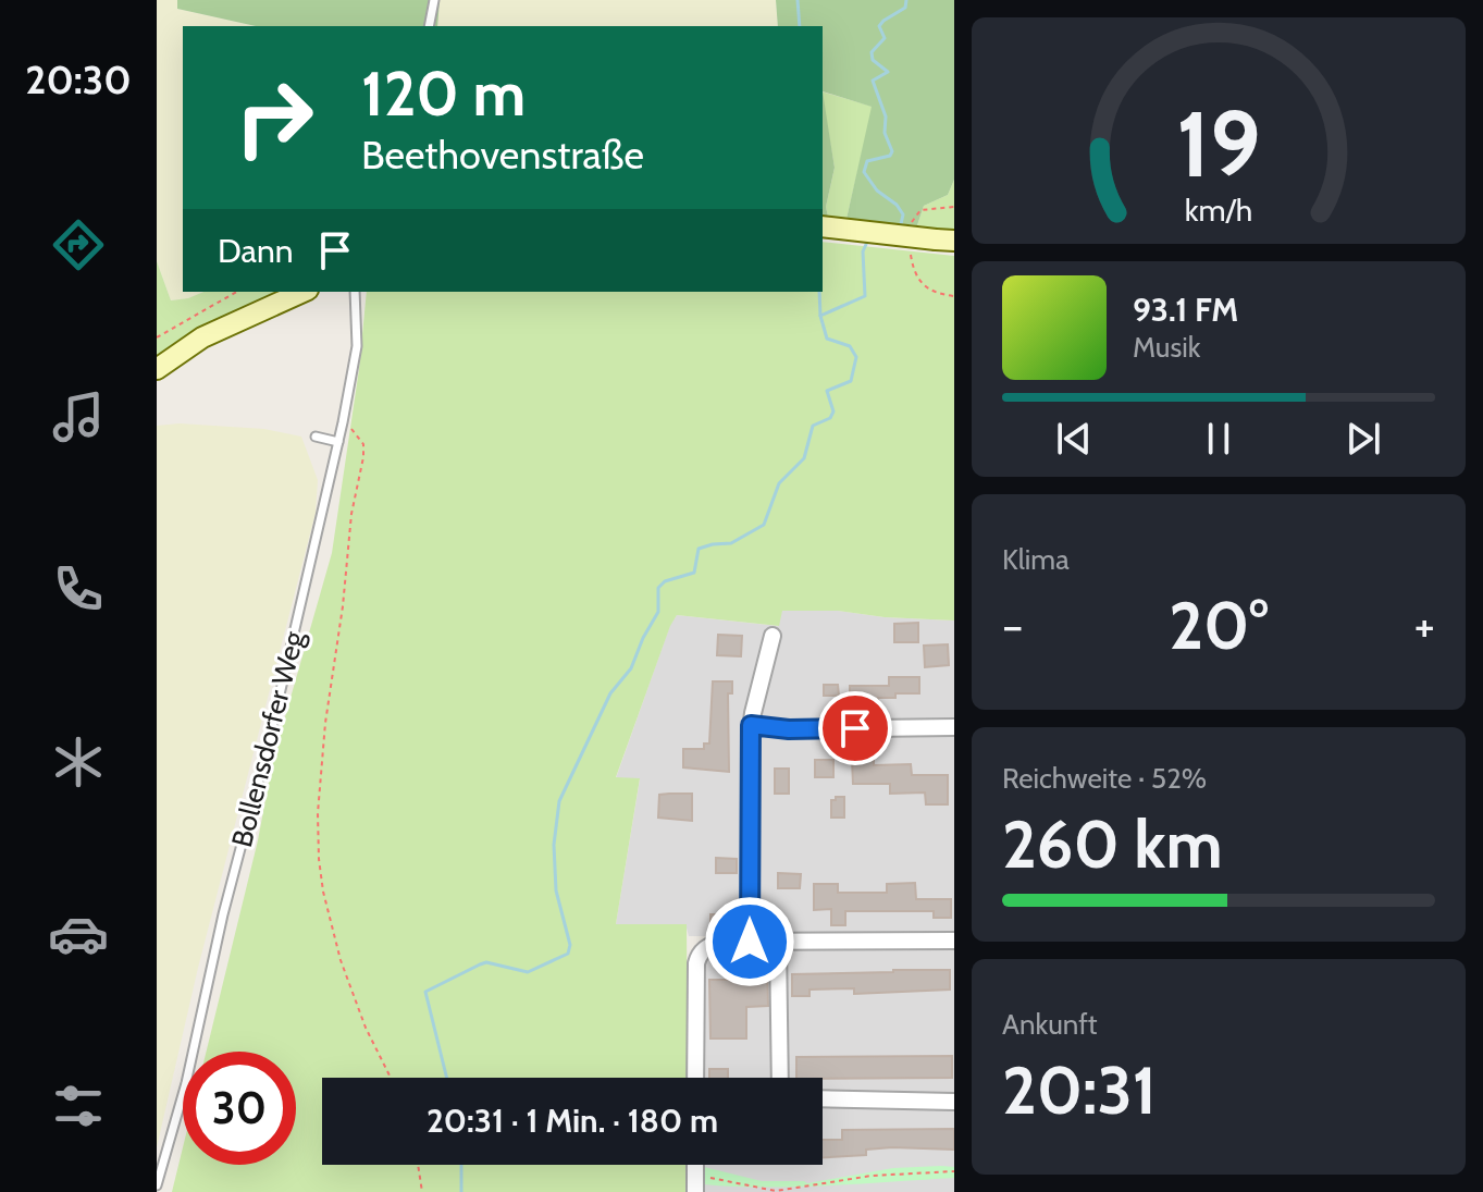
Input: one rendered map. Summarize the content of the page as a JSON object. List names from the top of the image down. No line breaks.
{"streets":{"lane":["Bollensdorfer Weg"]},"page":{"tabs":"20:30","turn":["120 m","Beethovenstraße"],"then":"Dann","song":["93.1 FM","Musik"],"tile":["Klima",["Reichweite · 52%","260 km"],["Ankunft","20:31"]],"heat":["−","20°","+"],"limit":"30","trip":"20:31 · 1 Min. · 180 m","gauge":["19","km/h"]}}
